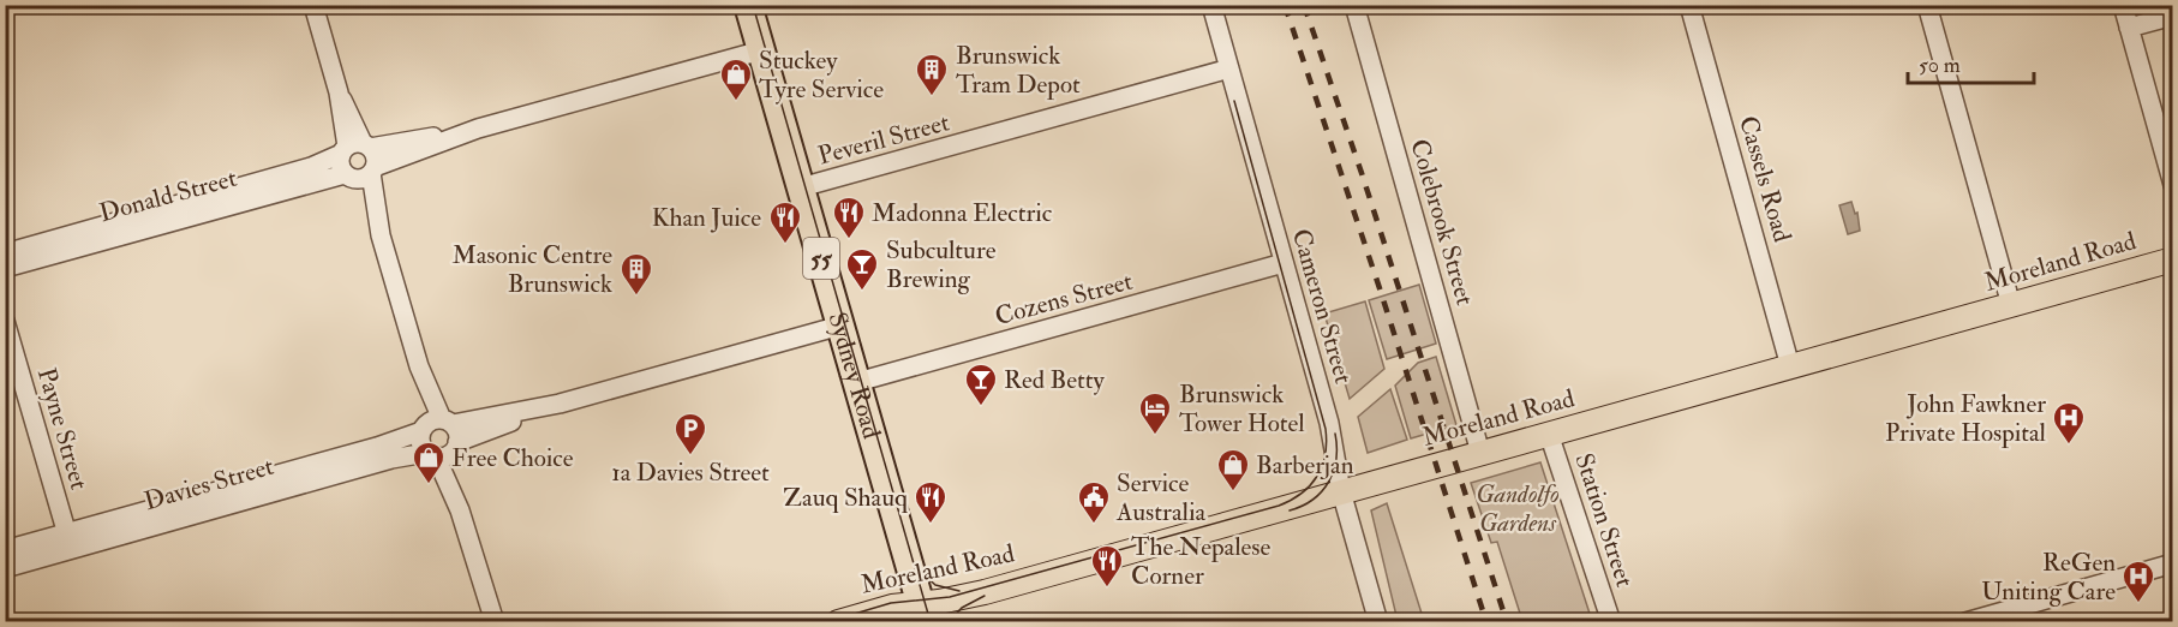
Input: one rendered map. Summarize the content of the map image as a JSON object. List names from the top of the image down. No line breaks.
{"streets":{"highway":["55","Sydney Road"],"main road":["Moreland Road"],"street":["Peveril Street","Cassels Road","Donald Street","Colebrook Street","Cozens Street","Cameron Street","Payne Street","Davies Street","Station Street"]},"crossings":[["Peveril Street","Cameron Street"],["Peveril Street","Sydney Road"],["Cassels Road","Moreland Road"],["Donald Street","Sydney Road"],["Colebrook Street","Moreland Road"],["Moreland Road","Cameron Street"],["Moreland Road","Sydney Road"],["Moreland Road","Station Street"],["Cozens Street","Cameron Street"],["Cozens Street","Sydney Road"],["Sydney Road","Davies Street"],["Payne Street","Davies Street"]],"parks":["Gandolfo Gardens"],"places":{"building":["Brunswick Tram Depot","Masonic Centre Brunswick"],"shop":["Stuckey Tyre Service","Free Choice","Barberjan"],"restaurant":["Madonna Electric","Khan Juice","Zauq Shauq","The Nepalese Corner"],"bar":["Subculture Brewing","Red Betty"],"hotel":["Brunswick Tower Hotel"],"hospital":["John Fawkner Private Hospital","ReGen Uniting Care"],"parking":["1a Davies Street"],"public building":["Service Australia"]},"scale_bar":"50 m"}
